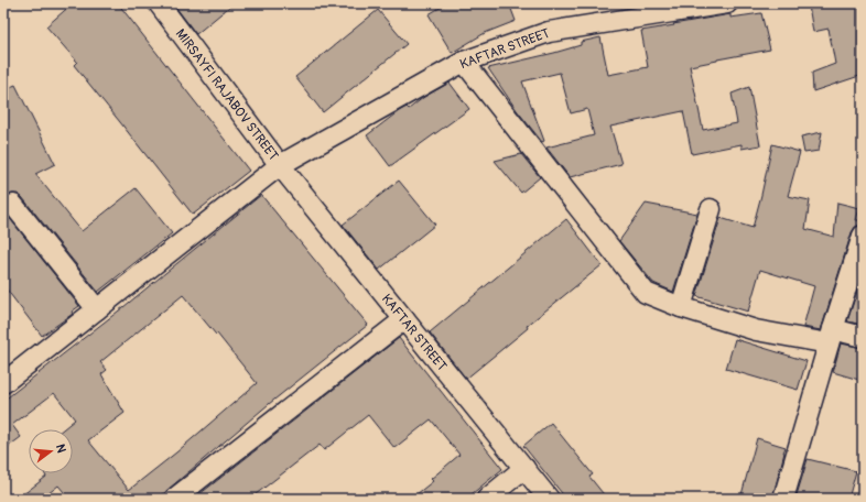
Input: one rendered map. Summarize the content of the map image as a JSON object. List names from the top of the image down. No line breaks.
{"streets":{"street":["KAFTAR STREET","MIRSAYFI RAJABOV STREET"]},"crossings":[["KAFTAR STREET","MIRSAYFI RAJABOV STREET"]],"north":"right"}
